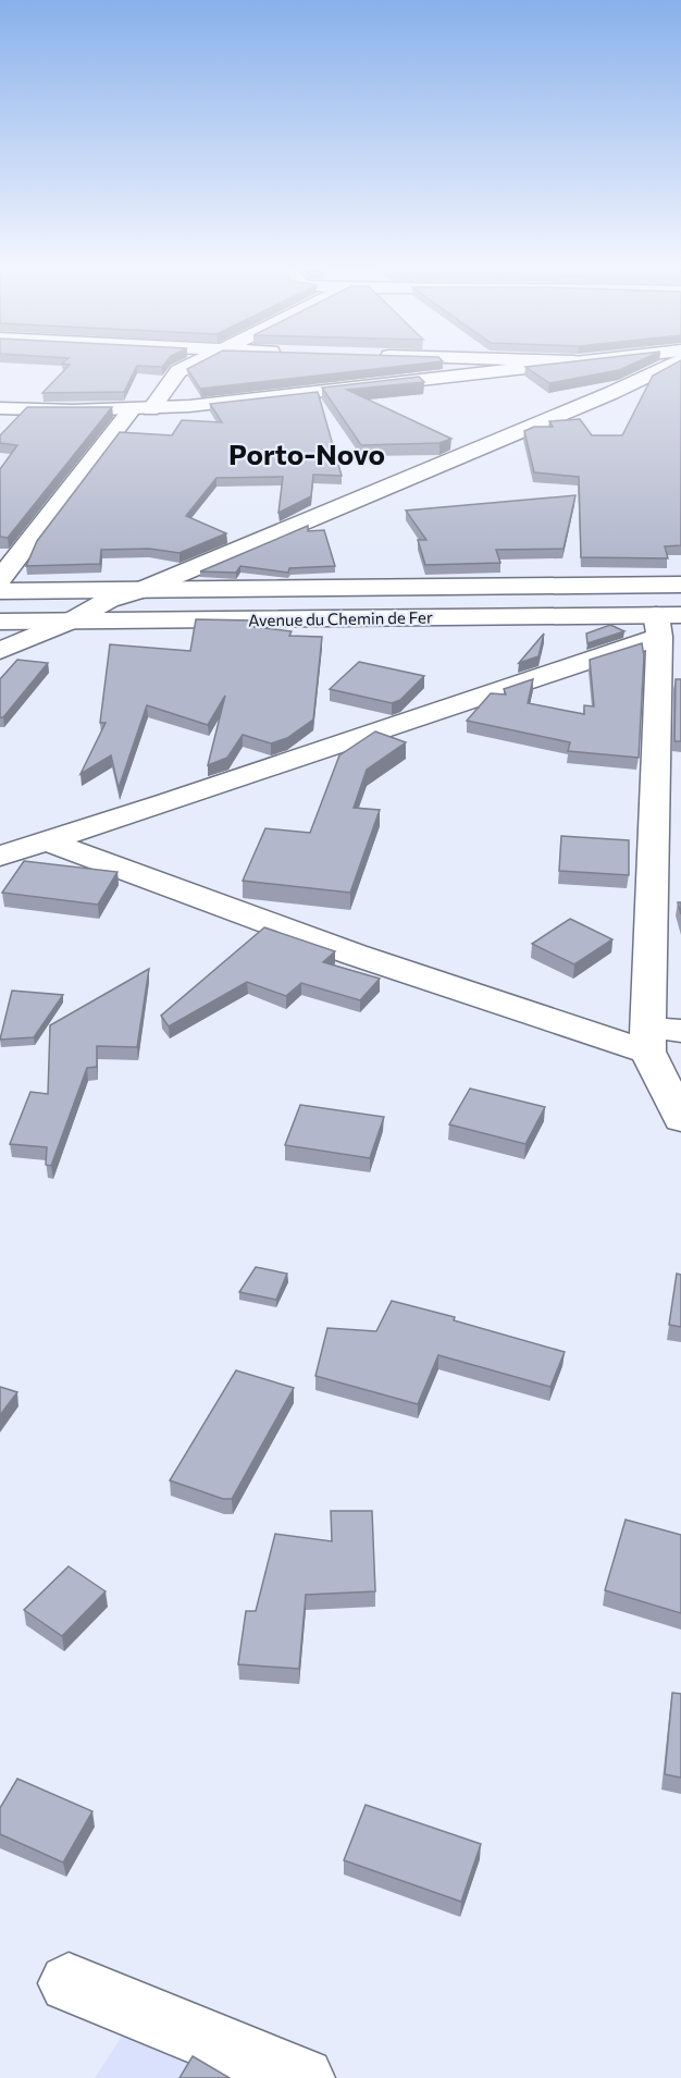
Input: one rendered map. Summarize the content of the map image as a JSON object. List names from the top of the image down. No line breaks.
{"streets":{"street":["Avenue du Chemin de Fer"]},"districts":["Porto-Novo"]}
